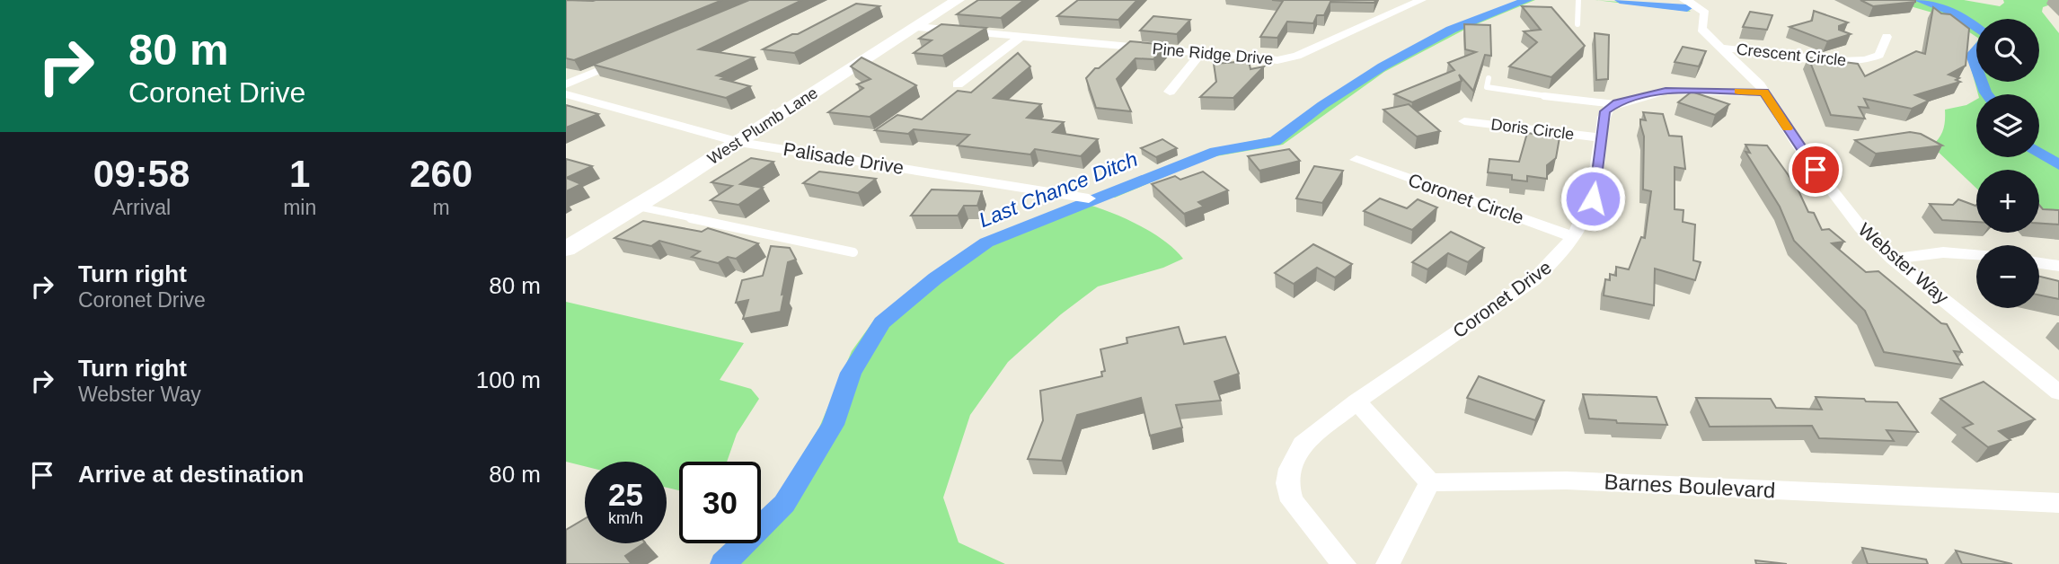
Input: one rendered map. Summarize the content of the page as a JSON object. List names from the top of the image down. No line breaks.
{"streets":{"main road":["West Plumb Lane"],"street":["Pine Ridge Drive","Crescent Circle","Doris Circle","Palisade Drive","Coronet Circle","Webster Way","Coronet Drive","Barnes Boulevard"]},"crossings":[["Pine Ridge Drive","West Plumb Lane"],["Crescent Circle","Webster Way"],["West Plumb Lane","Palisade Drive"],["Doris Circle","Coronet Drive"],["Coronet Circle","Coronet Drive"]],"water":["Last Chance Ditch"],"page":{"turn":["80 m","Coronet Drive"],"map_buttons":["+","−"],"eta":["09:58","Arrival","1","min","260","m"],"list":[{"name":"Turn right","note":"Coronet Drive","value":"80 m"},{"name":"Turn right","note":"Webster Way","value":"100 m"},{"name":"Arrive at destination","value":"80 m"}],"speed":"25 km/h","limit":"30"}}
